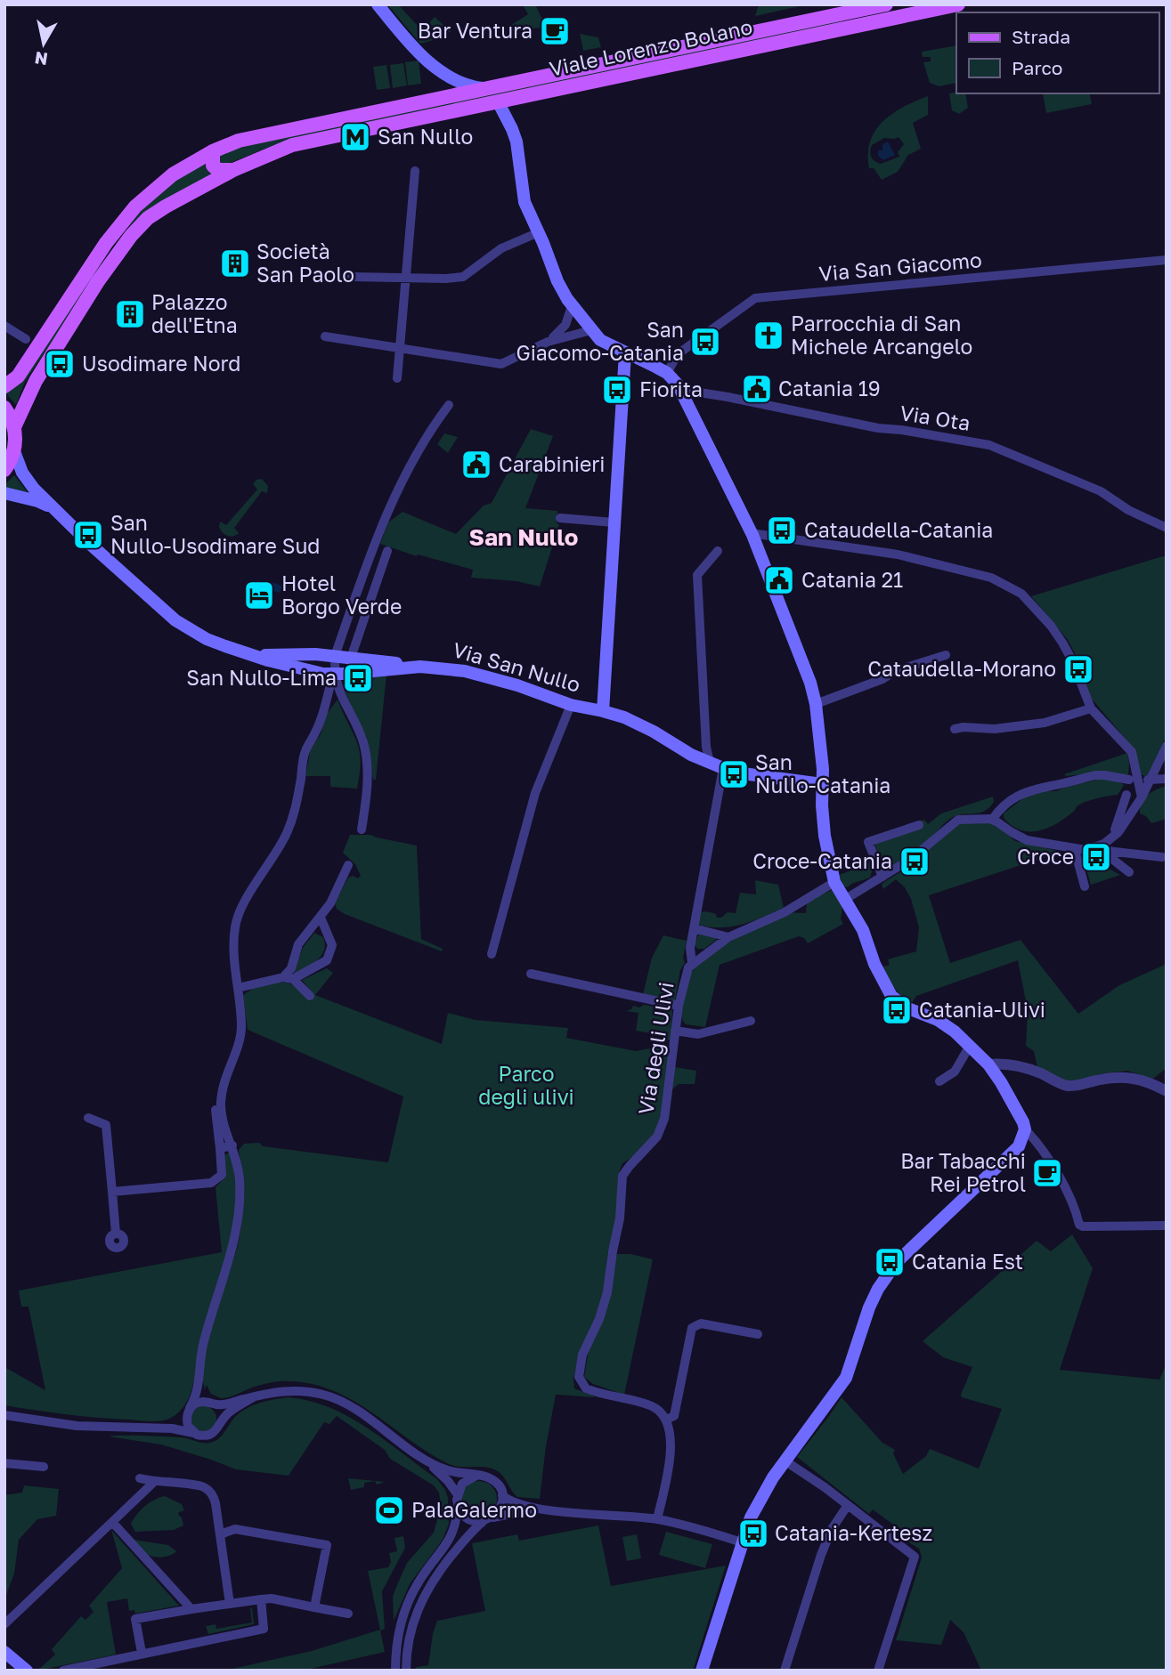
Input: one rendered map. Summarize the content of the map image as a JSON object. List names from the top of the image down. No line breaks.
{"streets":{"main road":["Viale Lorenzo Bolano","Via San Nullo"],"street":["Via San Giacomo","Via Ota","Via degli Ulivi"]},"crossings":[["Via San Nullo","Via degli Ulivi"]],"districts":["San Nullo"],"parks":["Parco degli ulivi"],"places":{"cafe":["Bar Ventura","Bar Tabacchi Rei Petrol"],"metro station":["San Nullo"],"building":["Società San Paolo","Palazzo dell'Etna"],"church":["Parrocchia di San Michele Arcangelo"],"bus stop":["San Giacomo-Catania","Usodimare Nord","Fiorita","Cataudella-Catania","San Nullo-Usodimare Sud","Cataudella-Morano","San Nullo-Lima","San Nullo-Catania","Croce","Croce-Catania","Catania-Ulivi","Catania Est","Catania-Kertesz"],"public building":["Catania 19","Carabinieri","Catania 21"],"hotel":["Hotel Borgo Verde"],"sports":["PalaGalermo"]},"legend":["Strada","Parco"],"north":"bottom"}
